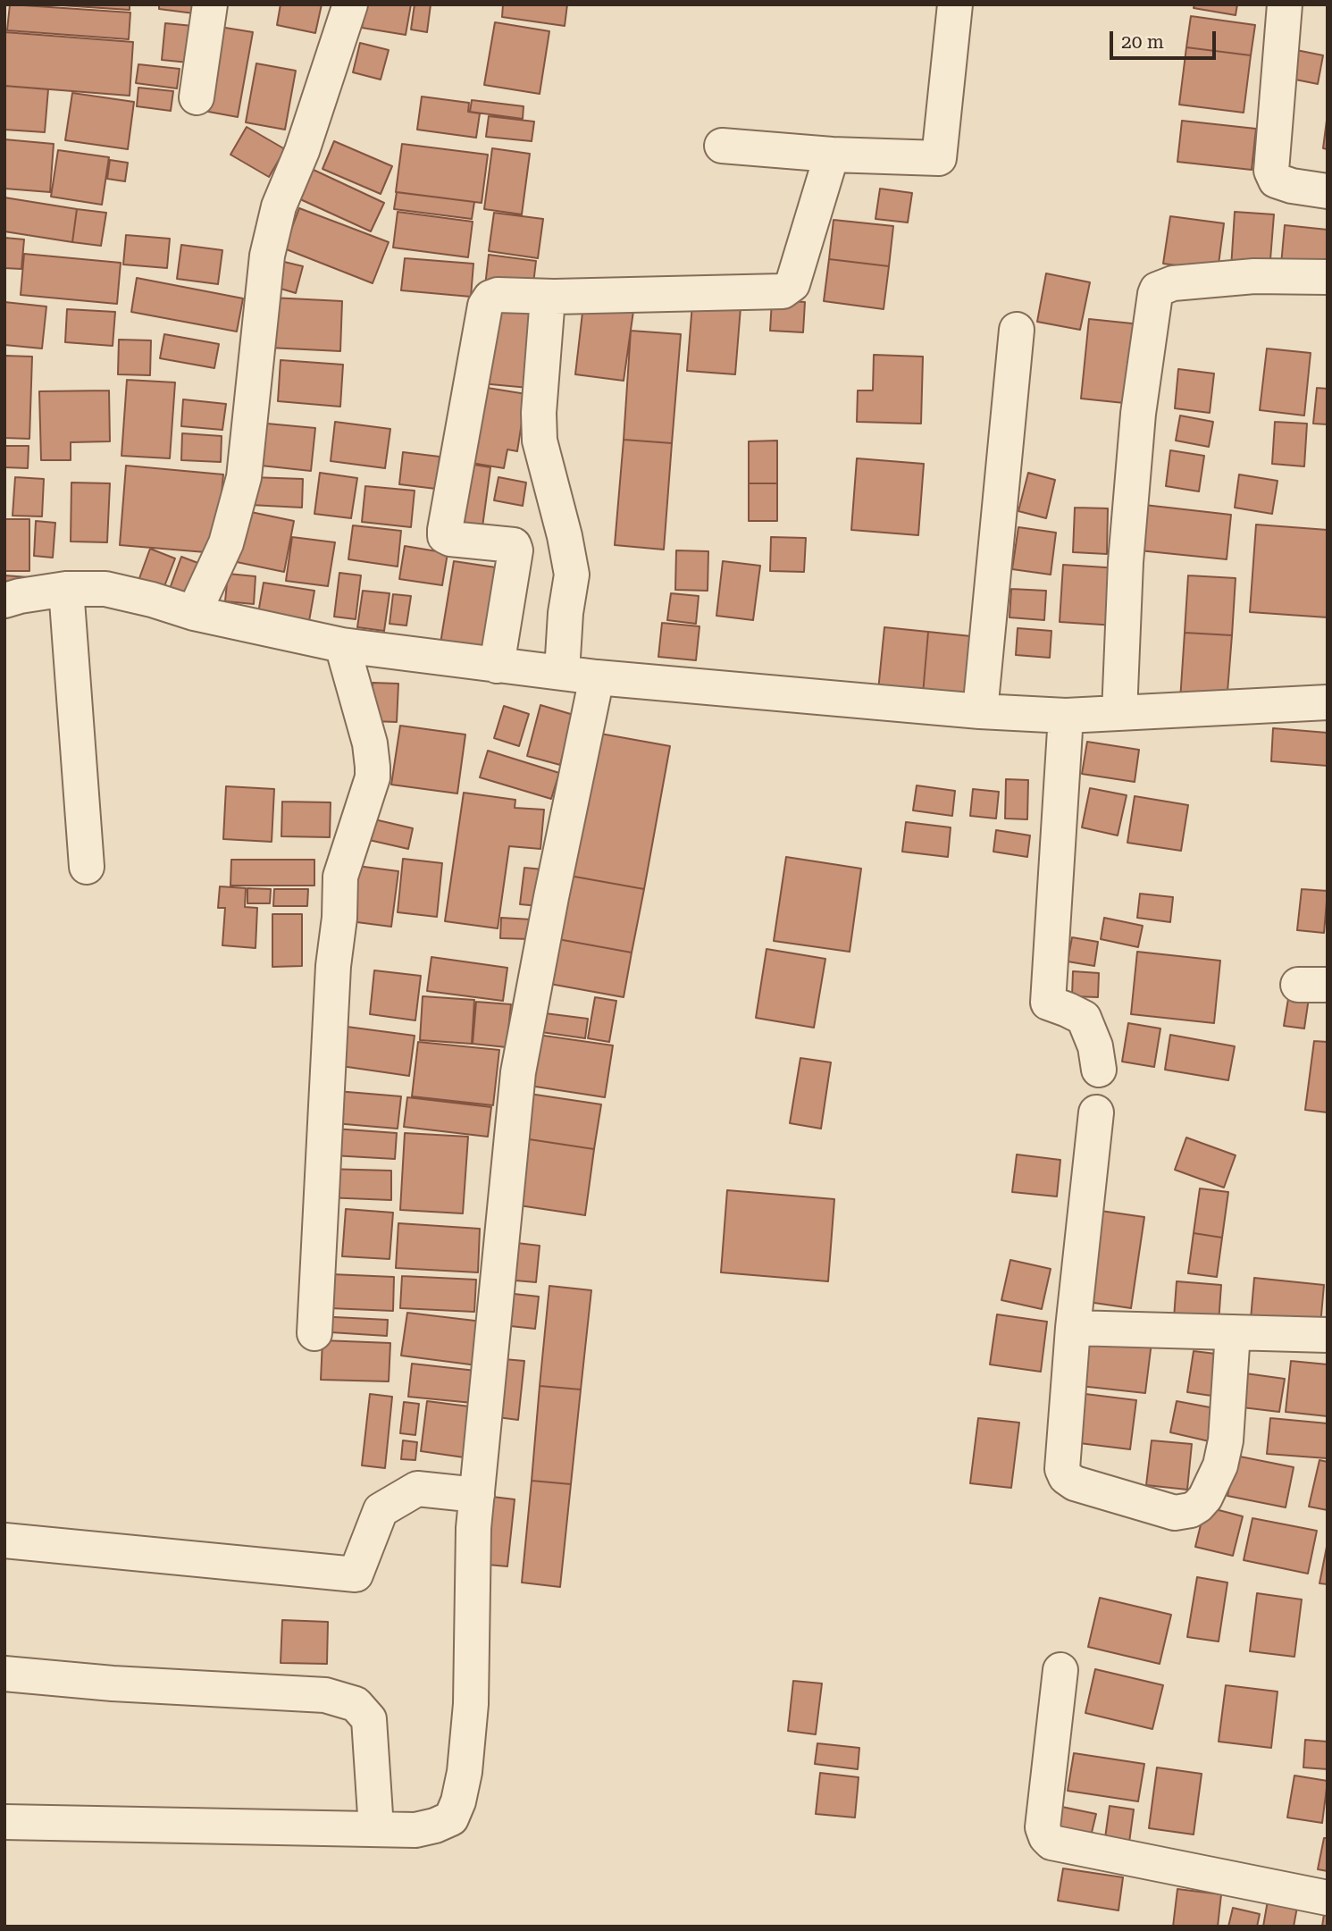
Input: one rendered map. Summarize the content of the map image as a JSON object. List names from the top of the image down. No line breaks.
{"scale_bar":"20 m"}
